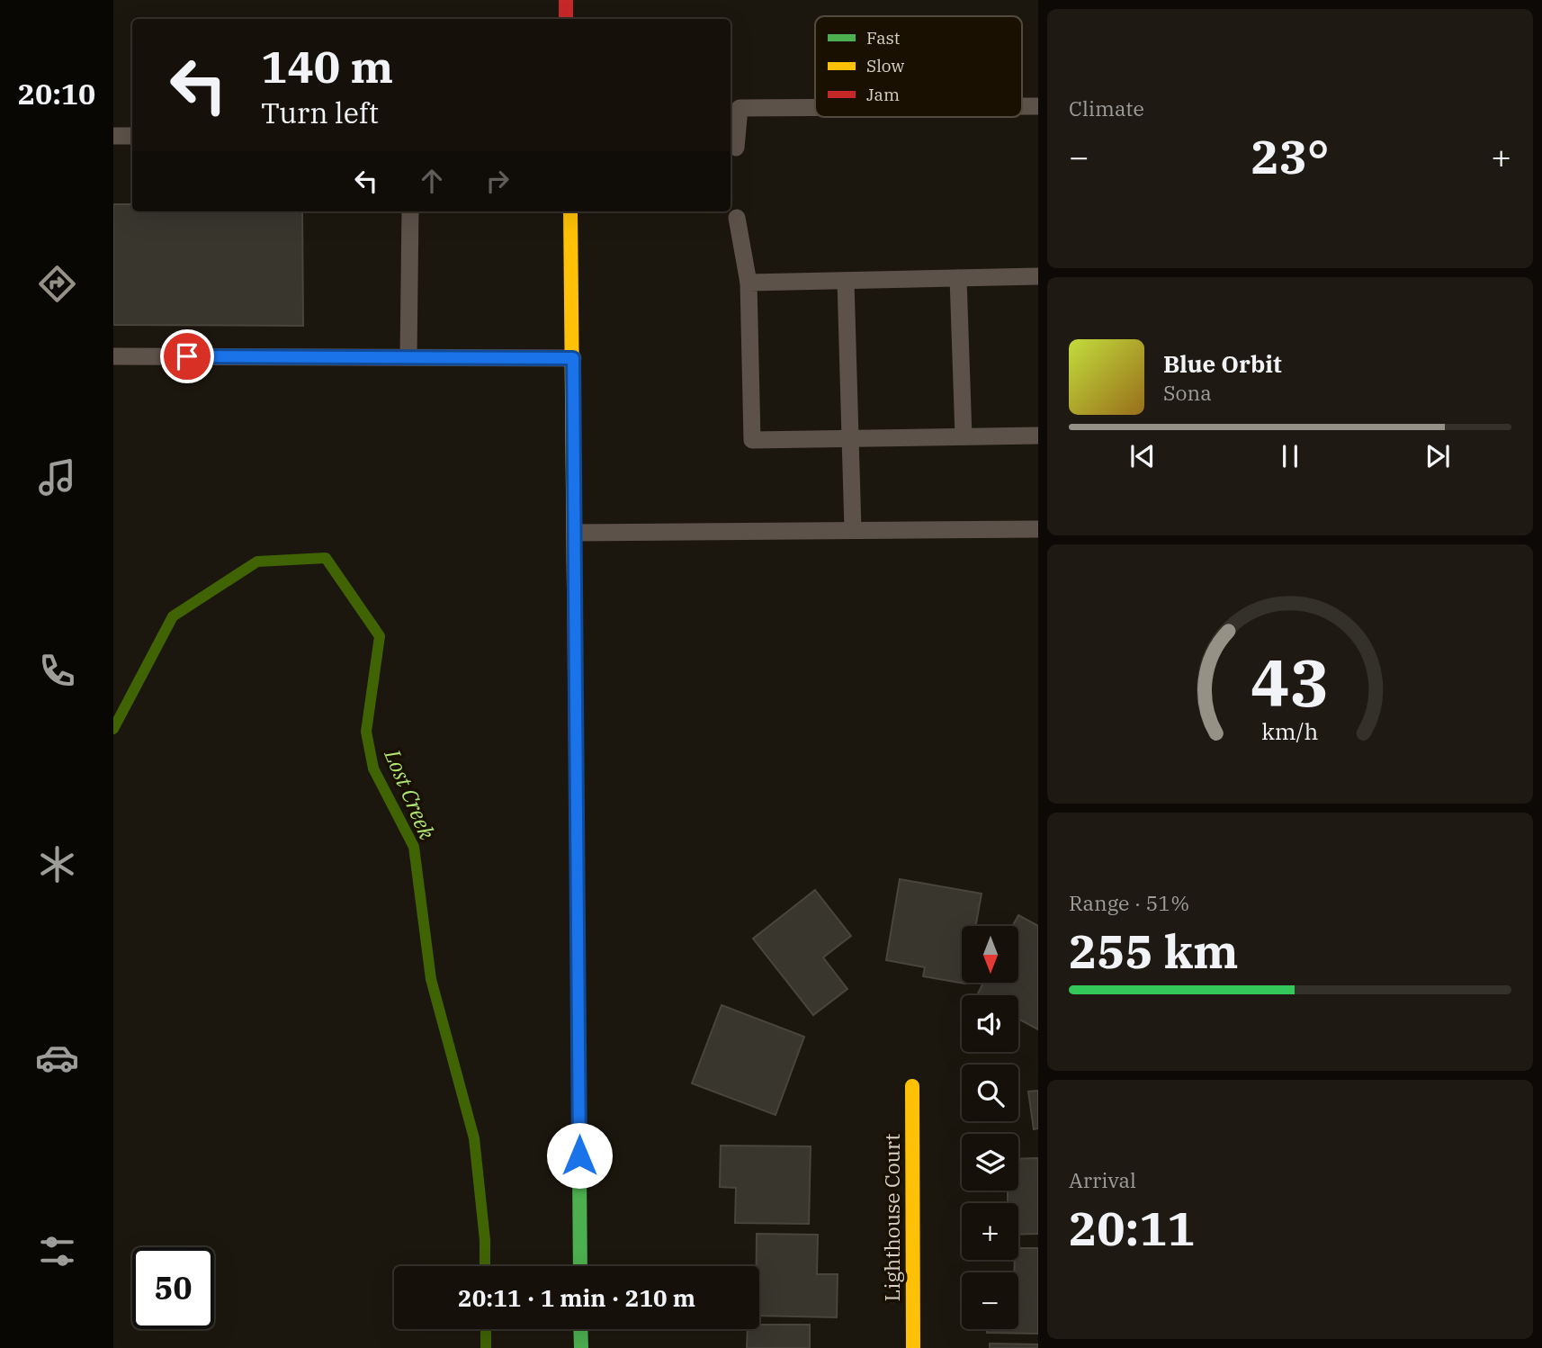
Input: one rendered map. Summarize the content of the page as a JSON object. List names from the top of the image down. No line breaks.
{"streets":{"main road":["Lighthouse Court"]},"water":["Lost Creek"],"legend":["Fast","Slow","Jam"],"north":"bottom","page":{"tabs":"20:10","tile":["Climate",["Range · 51%","255 km"],["Arrival","20:11"]],"turn":["140 m","Turn left"],"heat":["−","23°","+"],"song":["Blue Orbit","Sona"],"map_buttons":["+","−"],"limit":"50","trip":"20:11 · 1 min · 210 m","gauge":["43","km/h"]}}
